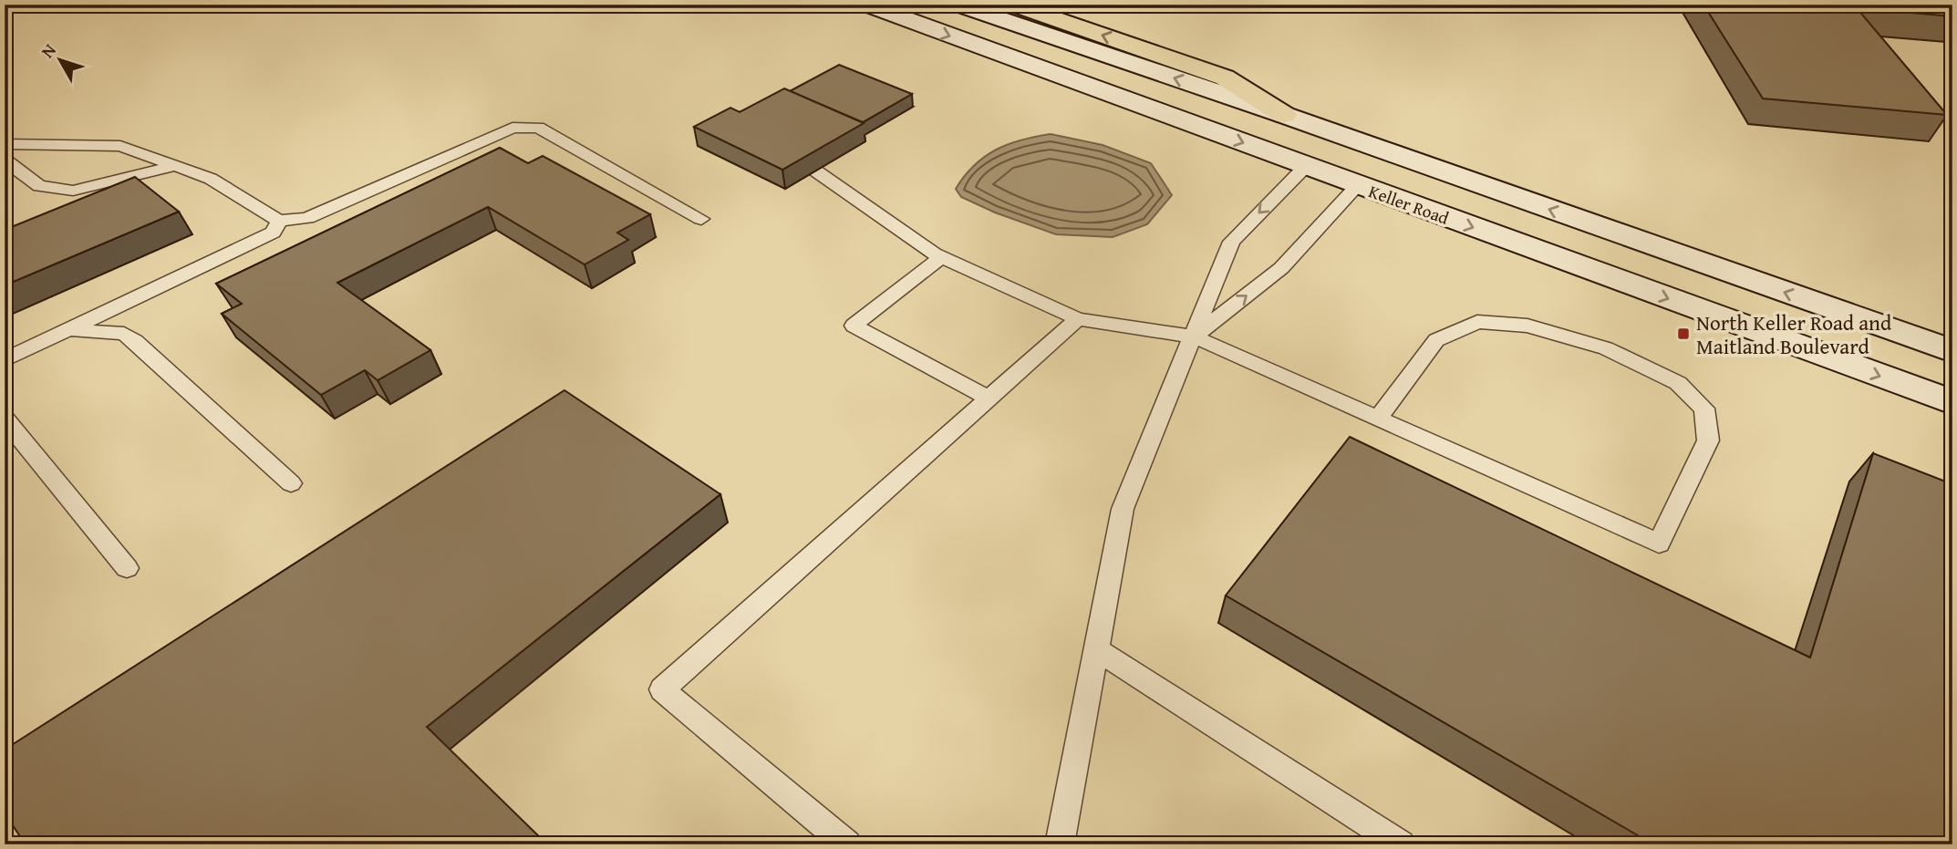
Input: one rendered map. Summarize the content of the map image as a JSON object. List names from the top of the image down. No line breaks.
{"streets":{"street":["Keller Road"]},"places":{"transit":["North Keller Road and Maitland Boulevard"]},"north":"top left"}
